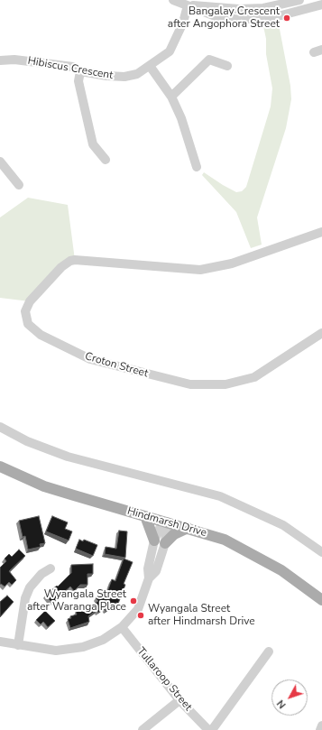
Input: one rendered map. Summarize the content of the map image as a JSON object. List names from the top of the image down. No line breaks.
{"streets":{"main road":["Hindmarsh Drive"],"street":["Hibiscus Crescent","Croton Street","Tullaroop Street"]},"places":["Bangalay Crescent after Angophora Street","Wyangala Street after Waranga Place","Wyangala Street after Hindmarsh Drive"],"north":"bottom left"}
